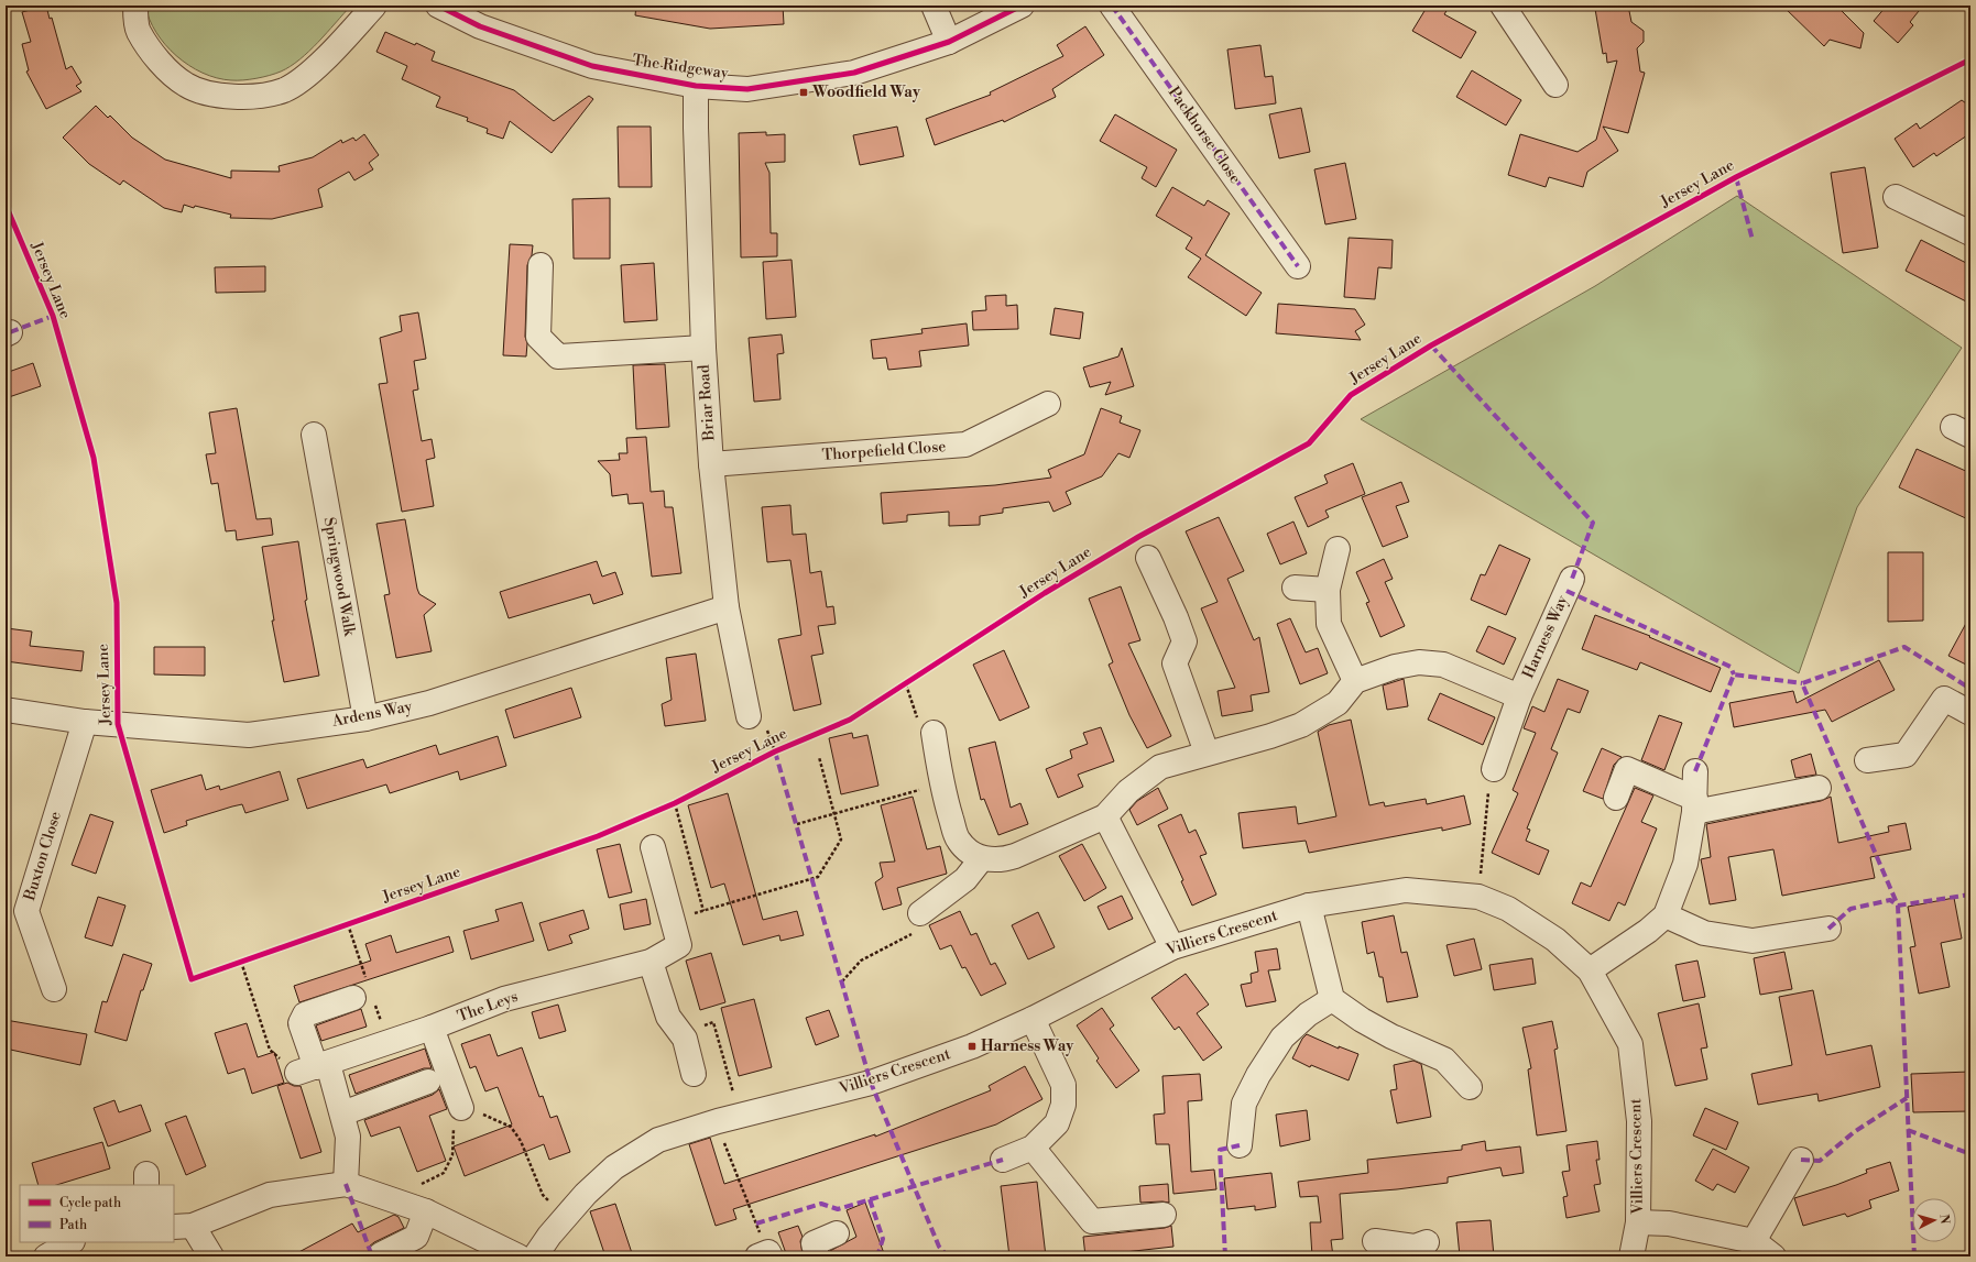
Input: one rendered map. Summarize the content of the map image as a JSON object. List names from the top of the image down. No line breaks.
{"streets":{"street":["The Ridgeway","Packhorse Close","Briar Road","Thorpefield Close","Springwood Walk","Harness Way","Ardens Way","Buxton Close","Villiers Crescent","The Leys"],"cycle path":["Jersey Lane"]},"crossings":[["The Ridgeway","Briar Road"],["Briar Road","Thorpefield Close"],["Briar Road","Ardens Way"],["Springwood Walk","Ardens Way"],["Ardens Way","Buxton Close"]],"places":{"transit":["Woodfield Way","Harness Way"]},"legend":["Cycle path","Path"],"north":"right"}
